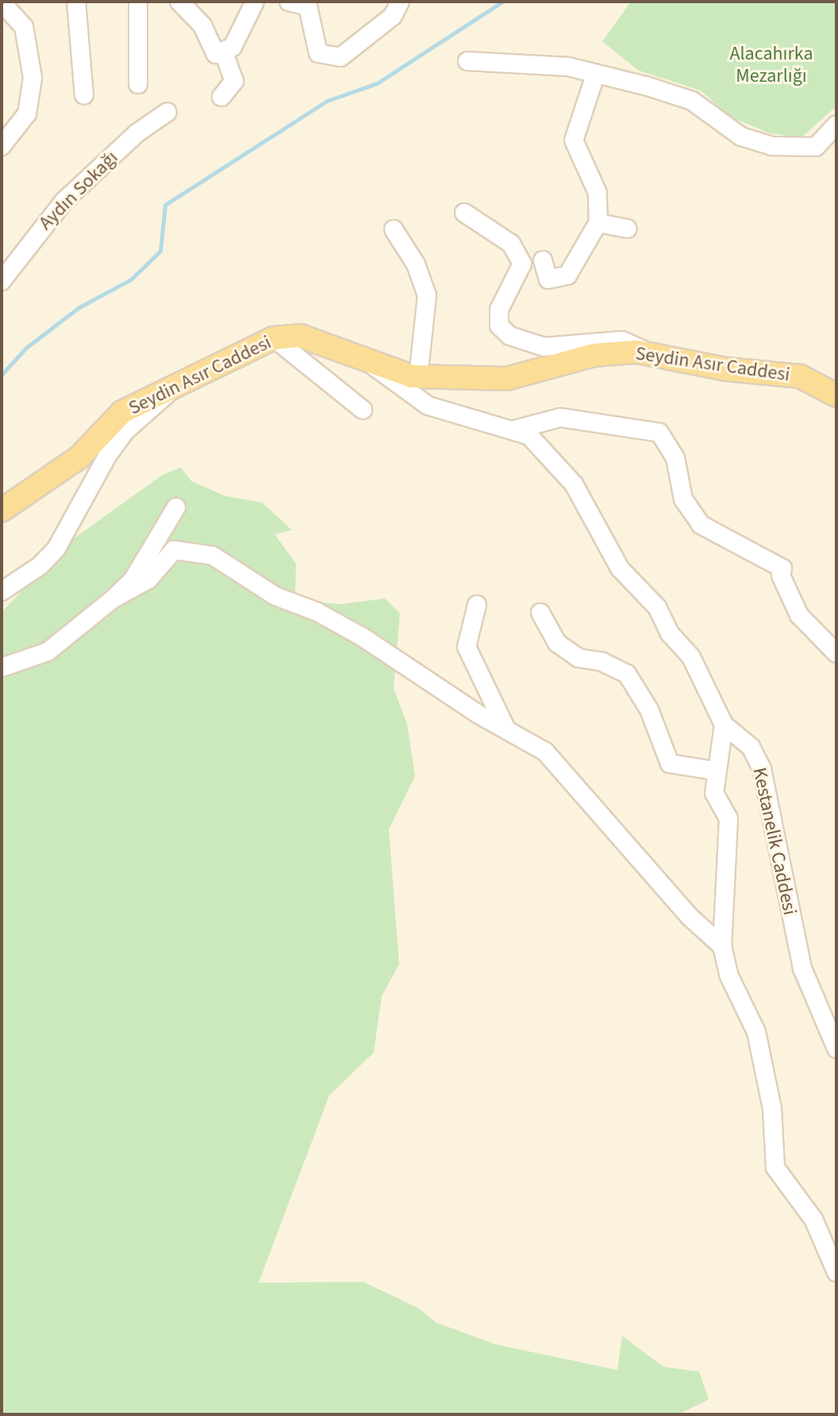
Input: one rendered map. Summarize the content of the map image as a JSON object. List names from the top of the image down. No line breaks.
{"streets":{"main road":["Seydin Asır Caddesi"],"street":["Aydın Sokağı","Kestanelik Caddesi"]},"crossings":[["Seydin Asır Caddesi","Kestanelik Caddesi"]],"parks":["Alacahırka Mezarlığı"]}
